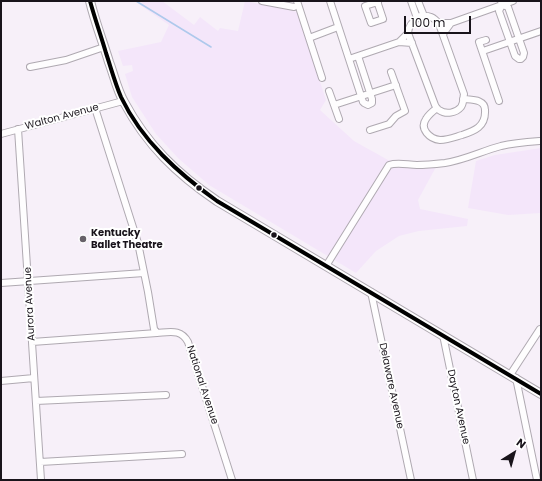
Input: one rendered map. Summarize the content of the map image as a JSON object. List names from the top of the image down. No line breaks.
{"streets":{"street":["Walton Avenue","Aurora Avenue","National Avenue","Delaware Avenue","Dayton Avenue"]},"crossings":[["Walton Avenue","Aurora Avenue"]],"places":["Kentucky Ballet Theatre"],"scale_bar":"100 m","north":"top right"}
